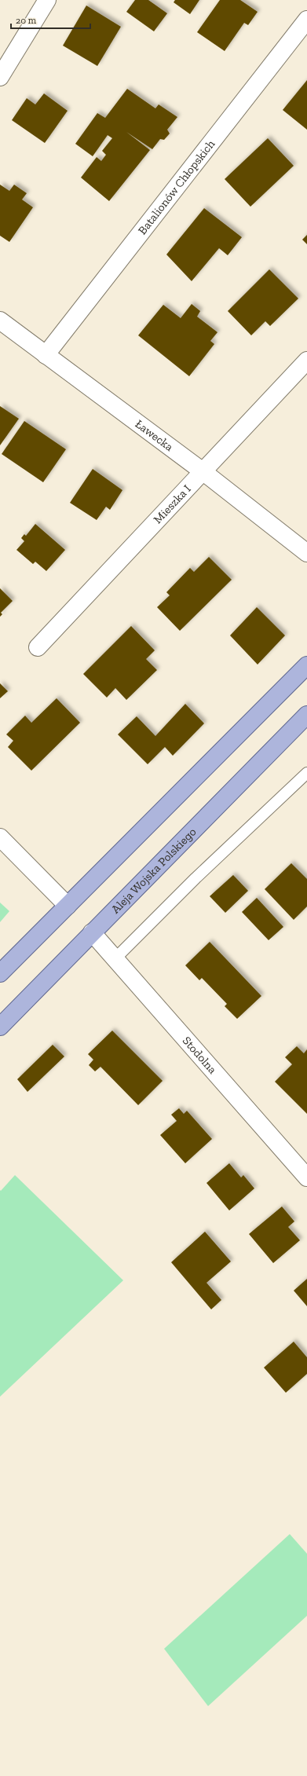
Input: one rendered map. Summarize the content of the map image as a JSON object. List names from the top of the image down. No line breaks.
{"streets":{"main road":["Aleja Wojska Polskiego"],"street":["Batalionów Chłopskich","Ławecka","Mieszka I","Stodolna"]},"crossings":[["Batalionów Chłopskich","Ławecka"],["Ławecka","Mieszka I"],["Aleja Wojska Polskiego","Stodolna"]],"scale_bar":"20 m"}
